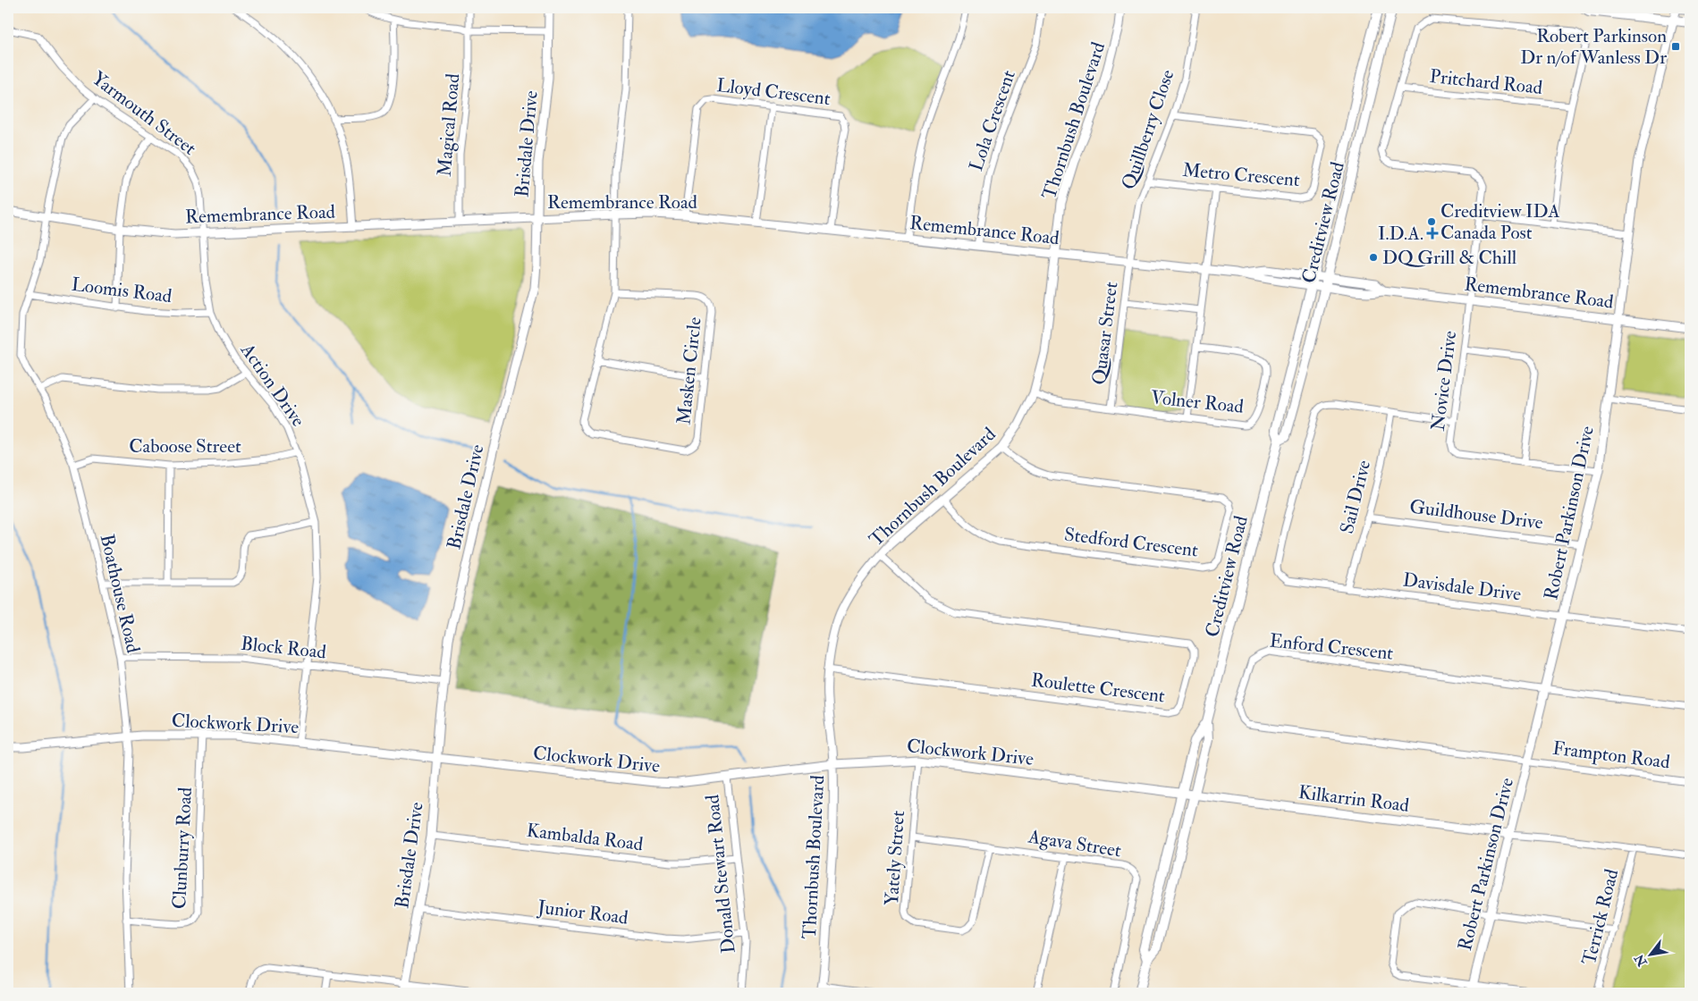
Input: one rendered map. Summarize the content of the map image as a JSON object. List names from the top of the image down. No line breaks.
{"streets":{"main road":["Creditview Road"],"street":["Pritchard Road","Lloyd Crescent","Yarmouth Street","Lola Crescent","Thornbush Boulevard","Magical Road","Quillberry Close","Brisdale Drive","Metro Crescent","Remembrance Road","Loomis Road","Quasar Street","Masken Circle","Novice Drive","Action Drive","Volner Road","Caboose Street","Sail Drive","Robert Parkinson Drive","Guildhouse Drive","Stedford Crescent","Davisdale Drive","Boathouse Road","Enford Crescent","Block Road","Roulette Crescent","Clockwork Drive","Frampton Road","Kilkarrin Road","Kambalda Road","Agava Street","Clunburry Road","Yately Street","Donald Stewart Road","Junior Road","Terrick Road"]},"crossings":[["Pritchard Road","Novice Drive"],["Lloyd Crescent","Remembrance Road"],["Yarmouth Street","Remembrance Road"],["Yarmouth Street","Action Drive"],["Yarmouth Street","Boathouse Road"],["Lola Crescent","Remembrance Road"],["Thornbush Boulevard","Remembrance Road"],["Thornbush Boulevard","Volner Road"],["Thornbush Boulevard","Stedford Crescent"],["Thornbush Boulevard","Roulette Crescent"],["Thornbush Boulevard","Clockwork Drive"],["Magical Road","Remembrance Road"],["Quillberry Close","Metro Crescent"],["Quillberry Close","Remembrance Road"],["Quillberry Close","Quasar Street"],["Brisdale Drive","Remembrance Road"],["Brisdale Drive","Block Road"],["Brisdale Drive","Clockwork Drive"],["Brisdale Drive","Kambalda Road"],["Brisdale Drive","Junior Road"],["Remembrance Road","Creditview Road"],["Remembrance Road","Quasar Street"],["Remembrance Road","Masken Circle"],["Remembrance Road","Novice Drive"],["Remembrance Road","Action Drive"],["Remembrance Road","Robert Parkinson Drive"],["Remembrance Road","Boathouse Road"],["Creditview Road","Clockwork Drive"],["Creditview Road","Kilkarrin Road"],["Loomis Road","Action Drive"],["Loomis Road","Boathouse Road"],["Quasar Street","Volner Road"],["Novice Drive","Robert Parkinson Drive"],["Action Drive","Caboose Street"],["Action Drive","Block Road"],["Action Drive","Clockwork Drive"],["Caboose Street","Boathouse Road"],["Sail Drive","Guildhouse Drive"],["Sail Drive","Davisdale Drive"],["Robert Parkinson Drive","Guildhouse Drive"],["Robert Parkinson Drive","Davisdale Drive"],["Robert Parkinson Drive","Enford Crescent"],["Robert Parkinson Drive","Frampton Road"],["Robert Parkinson Drive","Kilkarrin Road"],["Boathouse Road","Block Road"],["Boathouse Road","Clockwork Drive"],["Boathouse Road","Clunburry Road"],["Enford Crescent","Frampton Road"],["Clockwork Drive","Kilkarrin Road"],["Clockwork Drive","Clunburry Road"],["Clockwork Drive","Yately Street"],["Clockwork Drive","Donald Stewart Road"],["Kambalda Road","Donald Stewart Road"],["Agava Street","Yately Street"],["Donald Stewart Road","Junior Road"]],"places":{"transit":["Robert Parkinson Dr n/of Wanless Dr"],"other":["Creditview IDA Canada Post","DQ Grill & Chill"],"health":["I.D.A."]},"north":"bottom left"}
